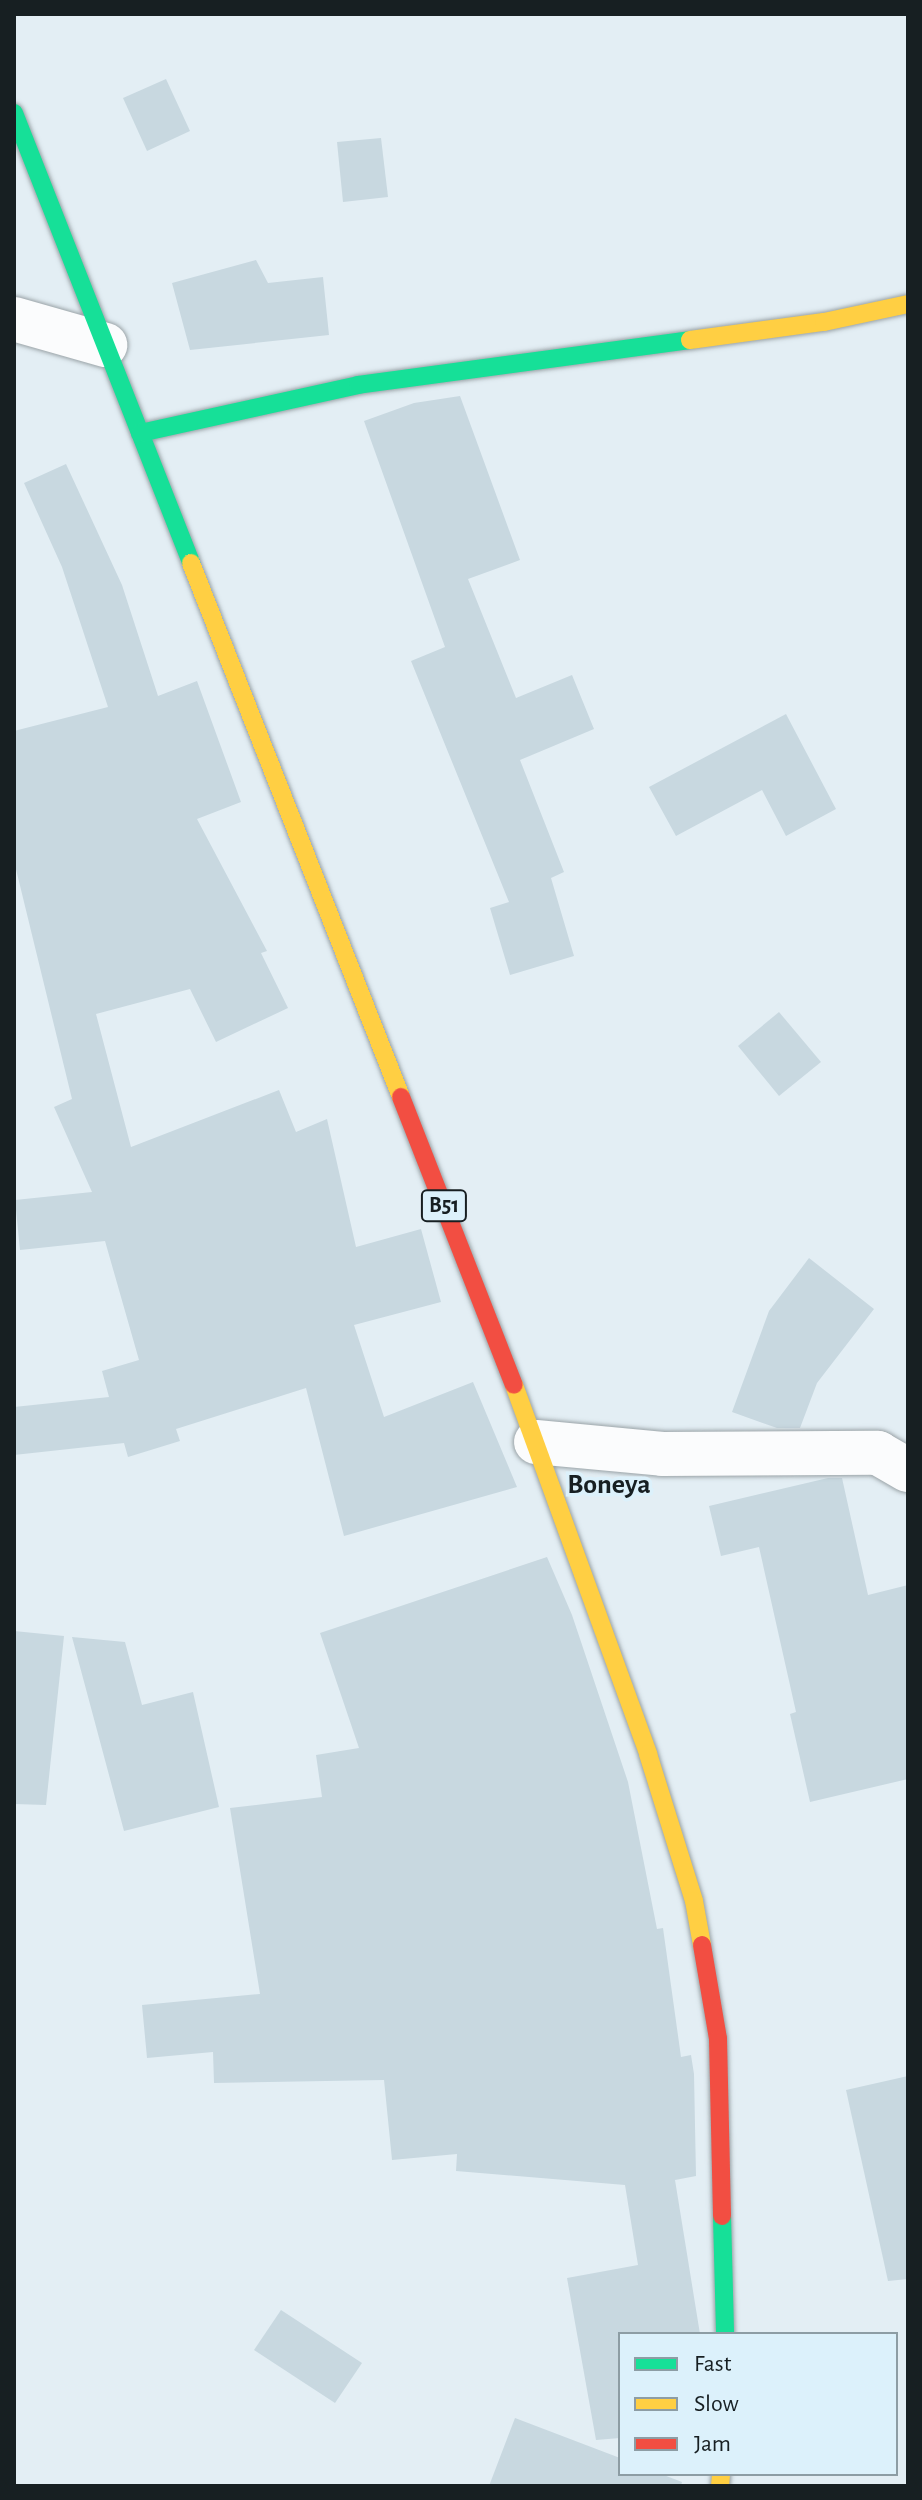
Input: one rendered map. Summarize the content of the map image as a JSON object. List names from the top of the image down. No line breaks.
{"streets":{"main road":["B51"]},"districts":["Boneya"],"legend":["Fast","Slow","Jam"]}
